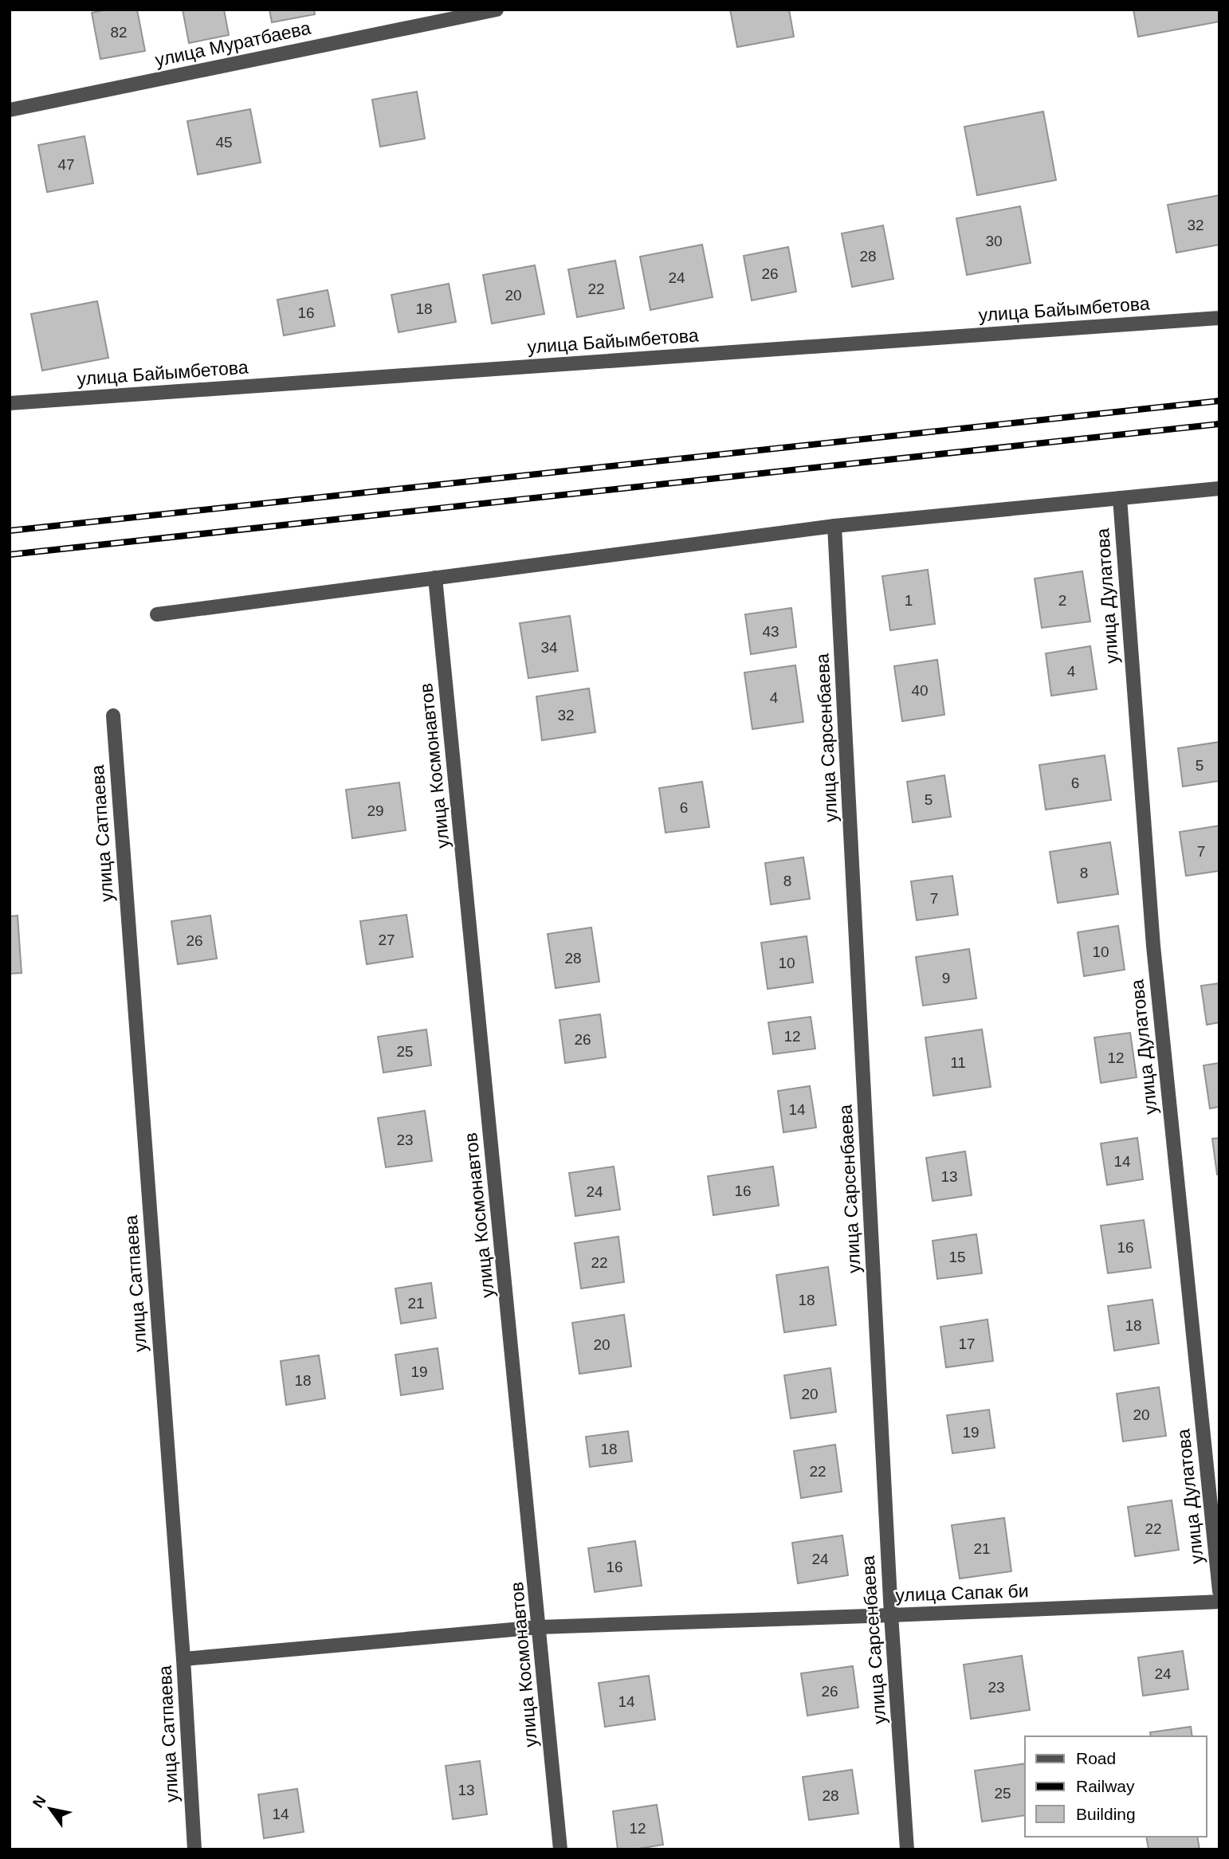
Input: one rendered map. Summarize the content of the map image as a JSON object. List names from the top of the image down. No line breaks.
{"streets":{"street":["улица Муратбаева","улица Байымбетова","улица Дулатова","улица Сарсенбаева","улица Космонавтов","улица Сатпаева","улица Сапак би"]},"crossings":[["улица Сарсенбаева","улица Сапак би"],["улица Космонавтов","улица Сапак би"],["улица Сатпаева","улица Сапак би"]],"house_numbers":["82","45","47","32","30","28","26","24","22","20","18","16","1","2","43","34","4","40","4","32","5","6","5","6","29","7","8","8","7","27","26","10","28","10","9","12","26","25","12","11","14","23","14","13","16","24","16","15","22","18","21","18","17","20","19","18","20","20","19","18","22","22","21","24","16","24","23","26","14","13","25","28","14","12"],"legend":["Road","Railway","Building"],"north":"top left"}
